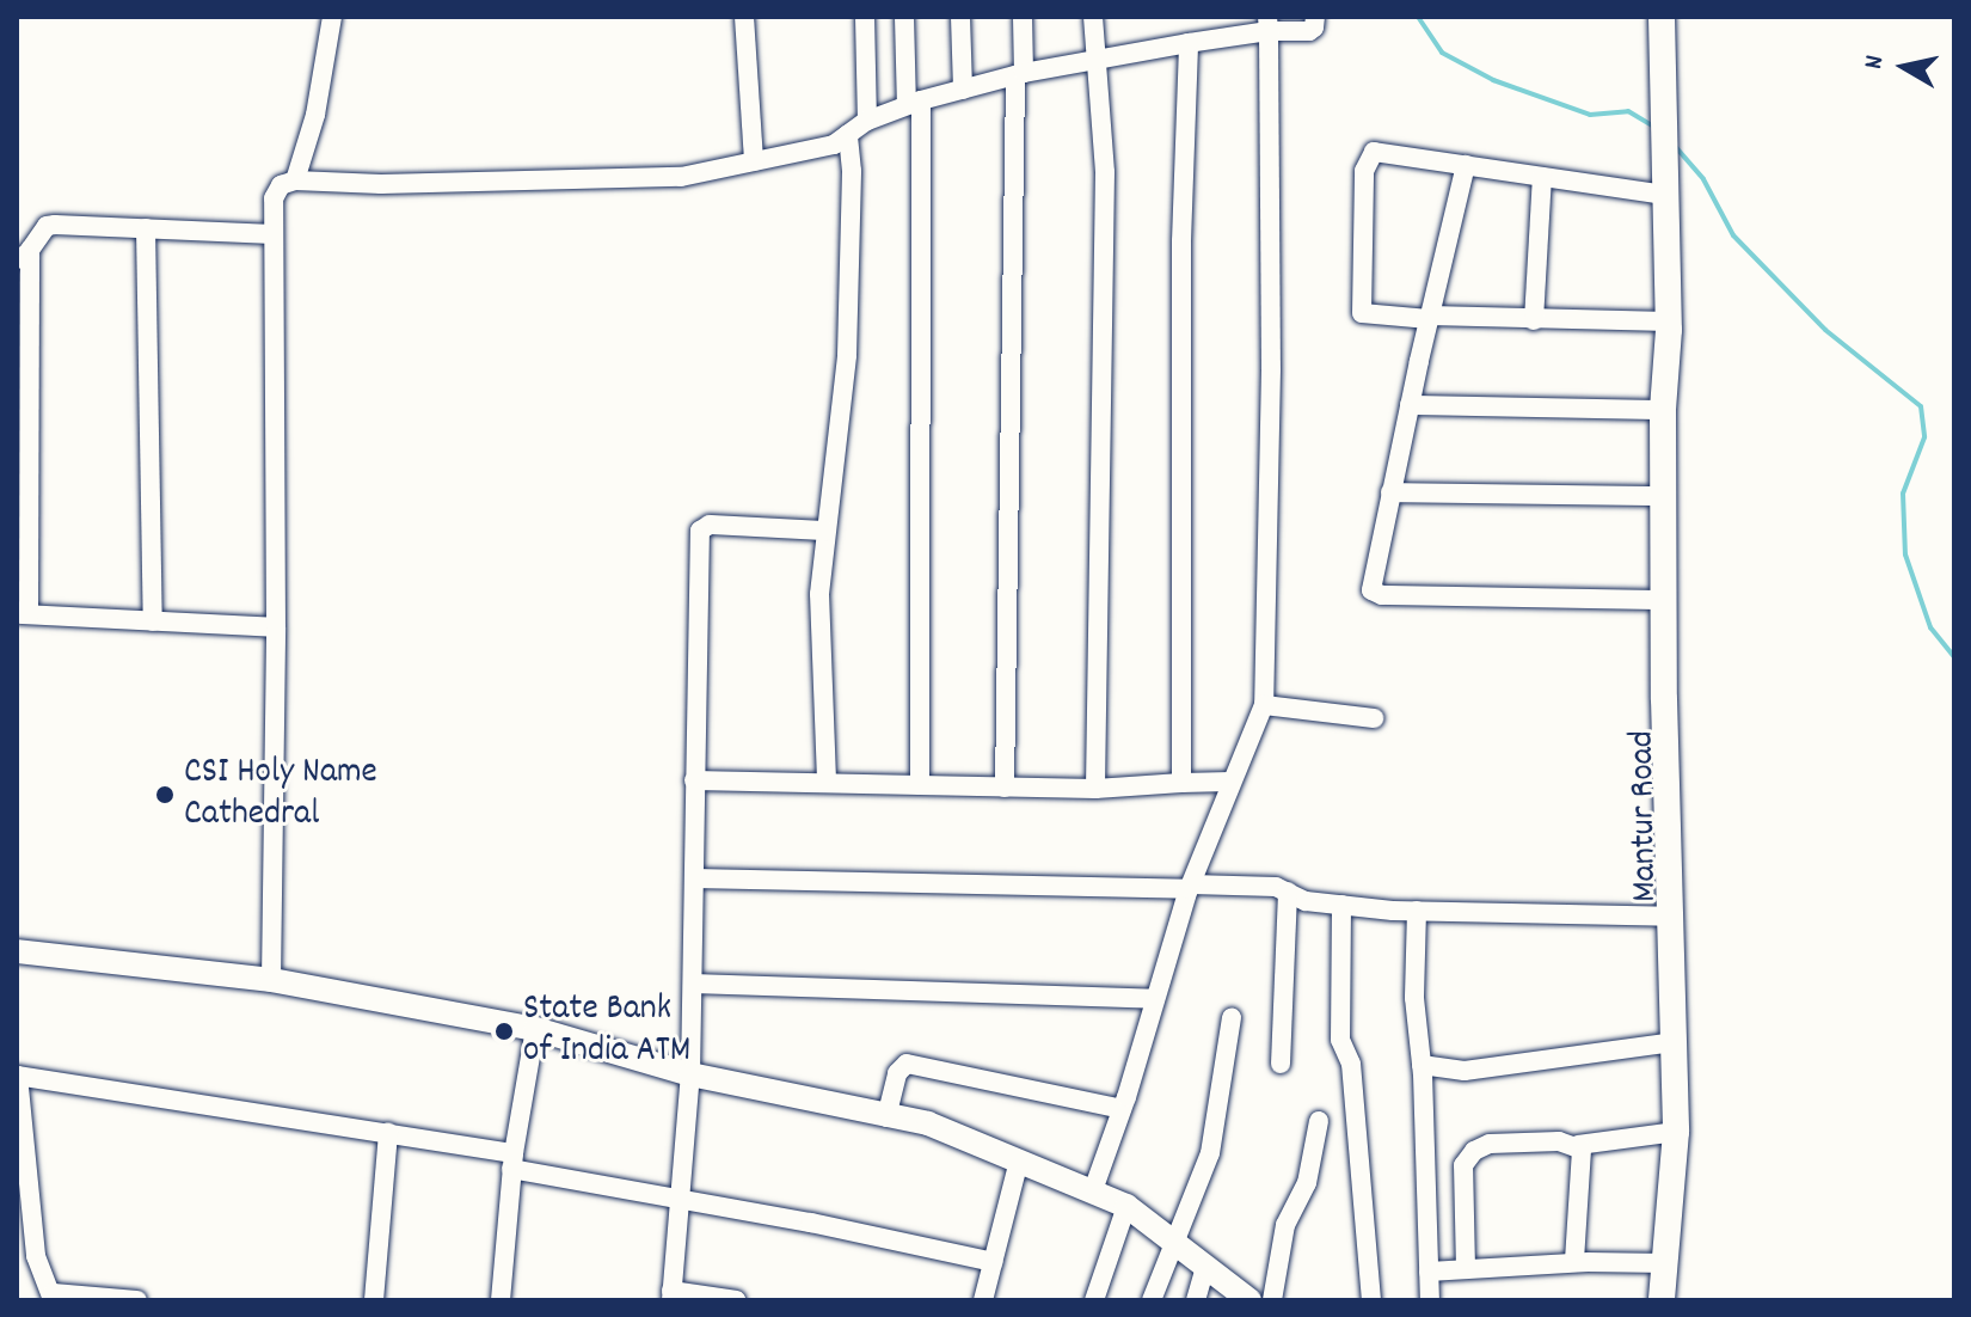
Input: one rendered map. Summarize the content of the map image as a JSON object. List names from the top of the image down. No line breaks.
{"streets":{"main road":["Mantur Road"]},"places":["CSI Holy Name Cathedral","State Bank of India ATM"],"north":"left"}
